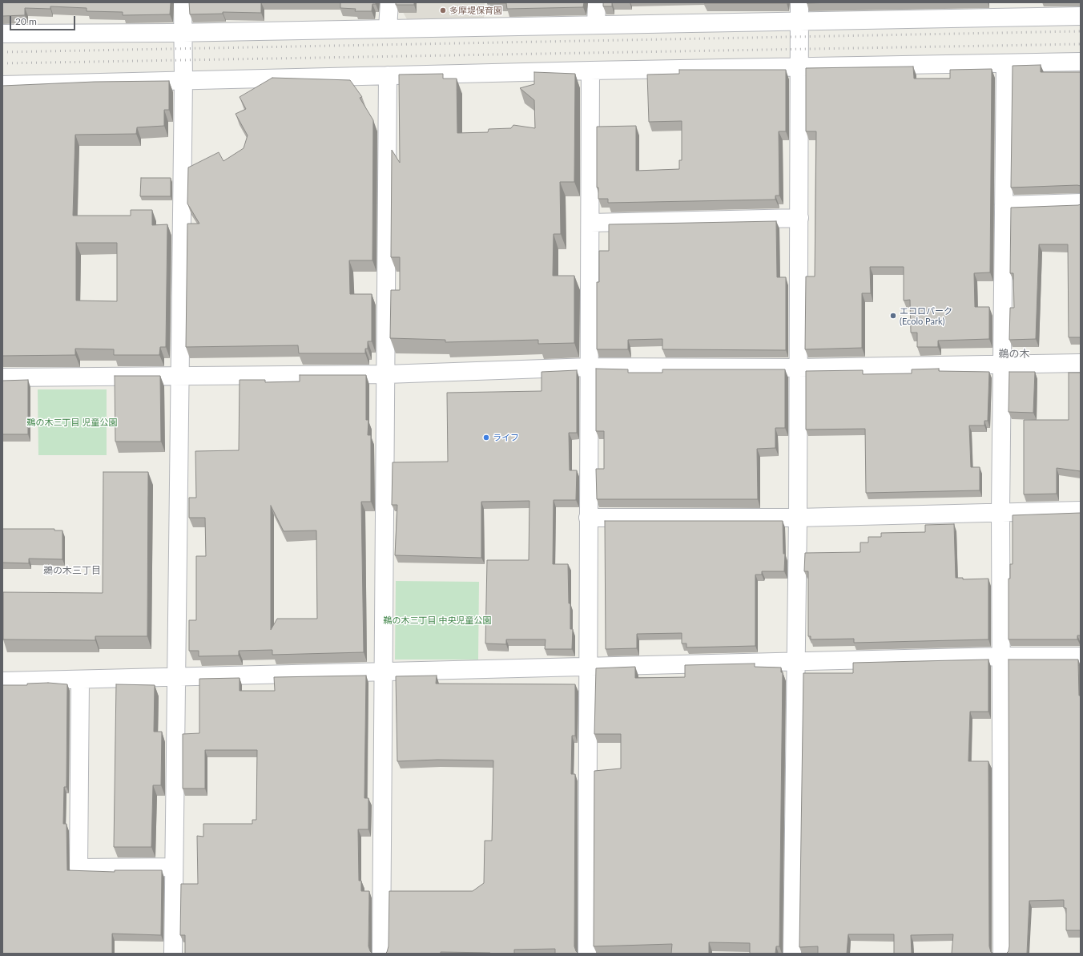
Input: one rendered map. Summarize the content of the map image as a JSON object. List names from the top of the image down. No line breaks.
{"districts":["鵜の木","鵜の木三丁目"],"parks":["鵜の木三丁目 児童公園","鵜の木三丁目 中央児童公園"],"places":["多摩堤保育園","エコロパーク (Ecolo Park)","ライフ"],"scale_bar":"20 m"}
